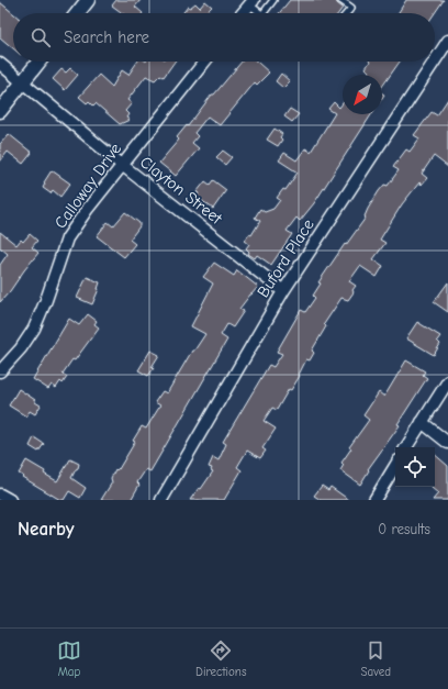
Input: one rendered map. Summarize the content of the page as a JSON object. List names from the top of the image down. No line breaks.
{"streets":{"street":["Calloway Drive","Clayton Street","Buford Place"]},"crossings":[["Calloway Drive","Clayton Street"],["Clayton Street","Buford Place"]],"north":"bottom left","page":{"search":"Search here","heading":["Nearby","0 results"],"nav":["Map","Directions","Saved"]}}
